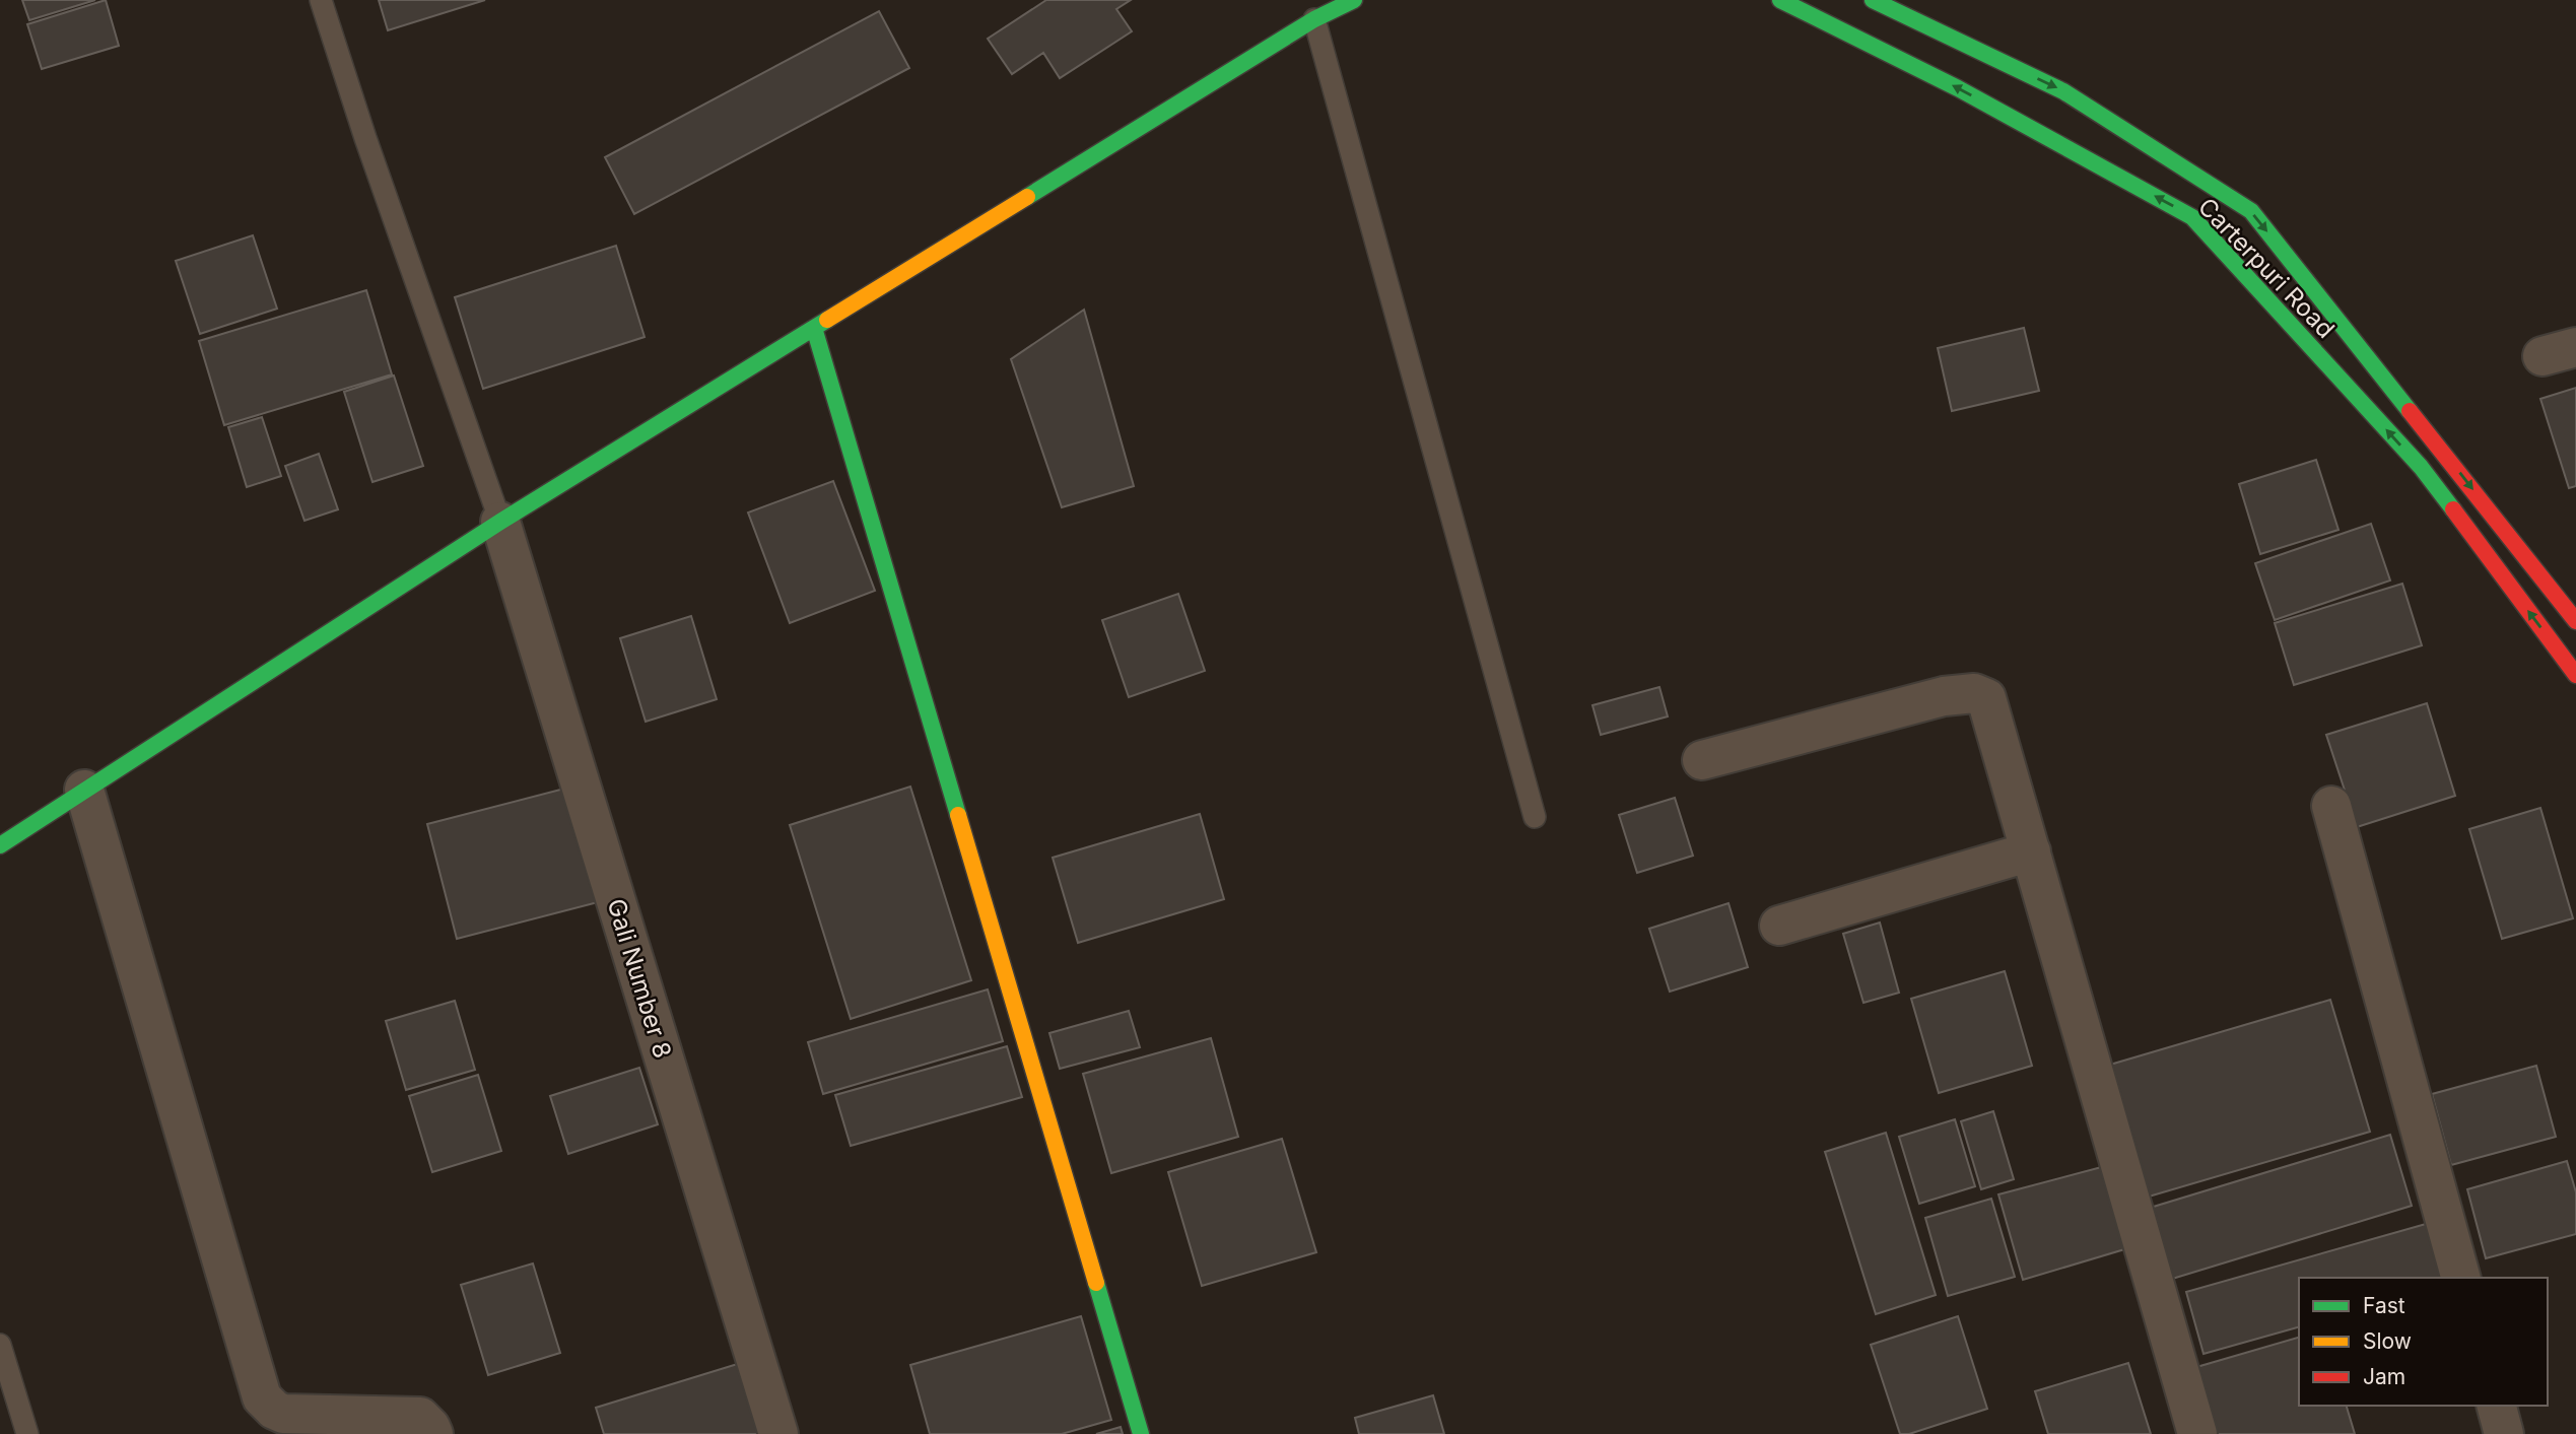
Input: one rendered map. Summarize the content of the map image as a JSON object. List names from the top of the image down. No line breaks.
{"streets":{"street":["Carterpuri Road","Gali Number 8"]},"legend":["Fast","Slow","Jam"]}
